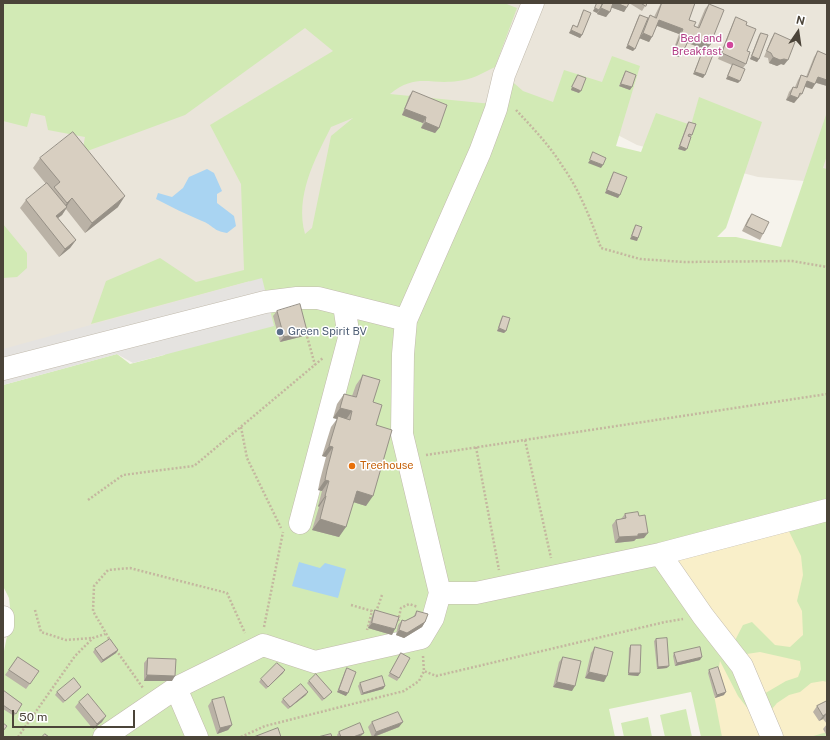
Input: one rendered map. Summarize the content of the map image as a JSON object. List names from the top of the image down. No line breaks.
{"places":["Bed and Breakfast","Green Spirit BV","Treehouse"],"scale_bar":"50 m","north":"top"}
